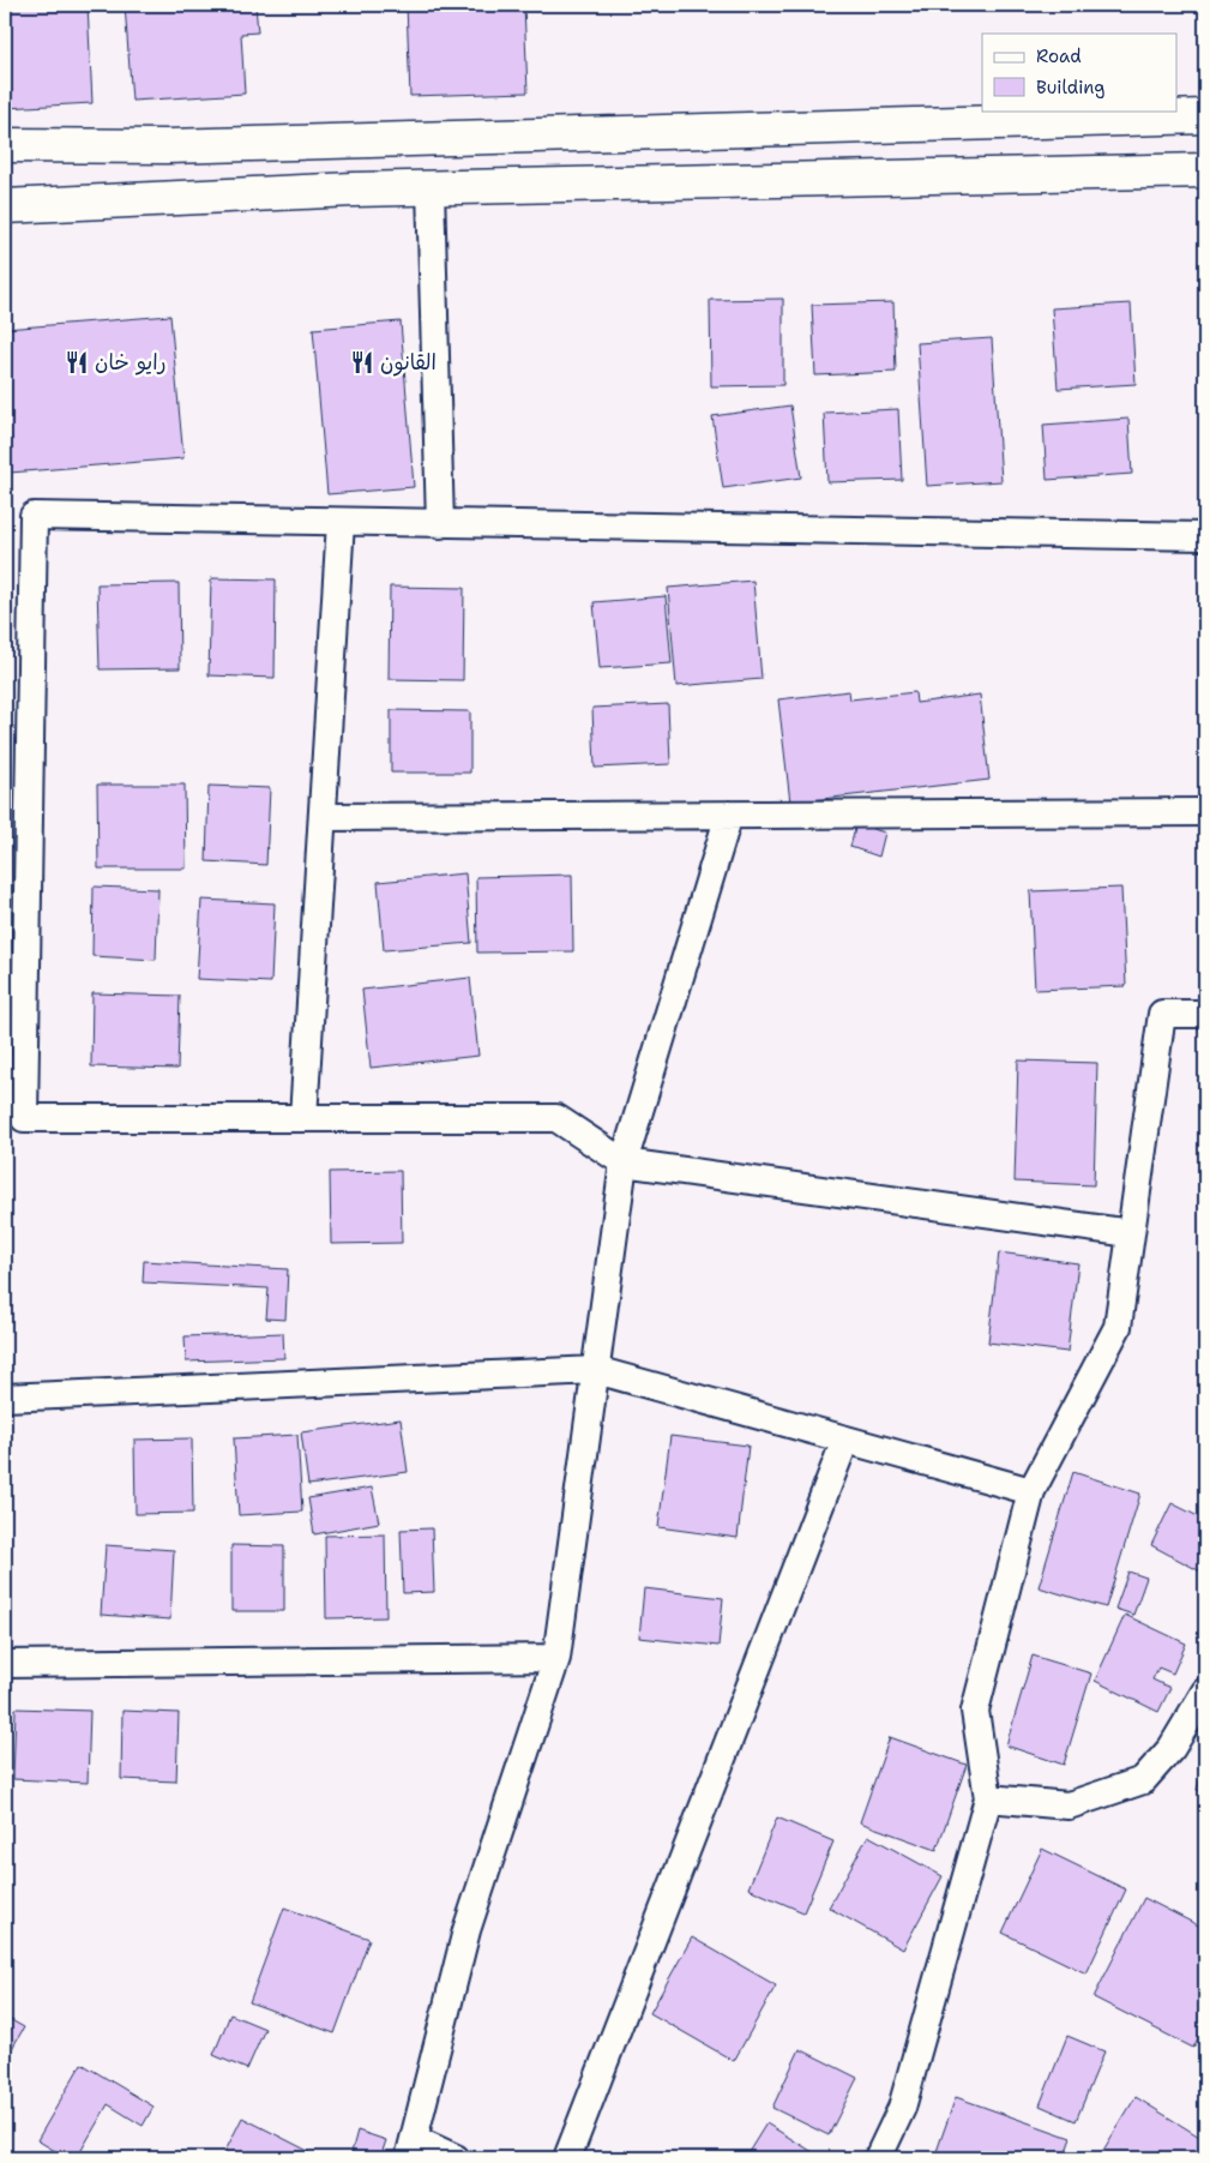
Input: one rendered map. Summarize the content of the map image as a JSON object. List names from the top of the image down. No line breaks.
{"places":{"restaurant":["رايو خان","القانون"]},"legend":["Road","Building"]}
